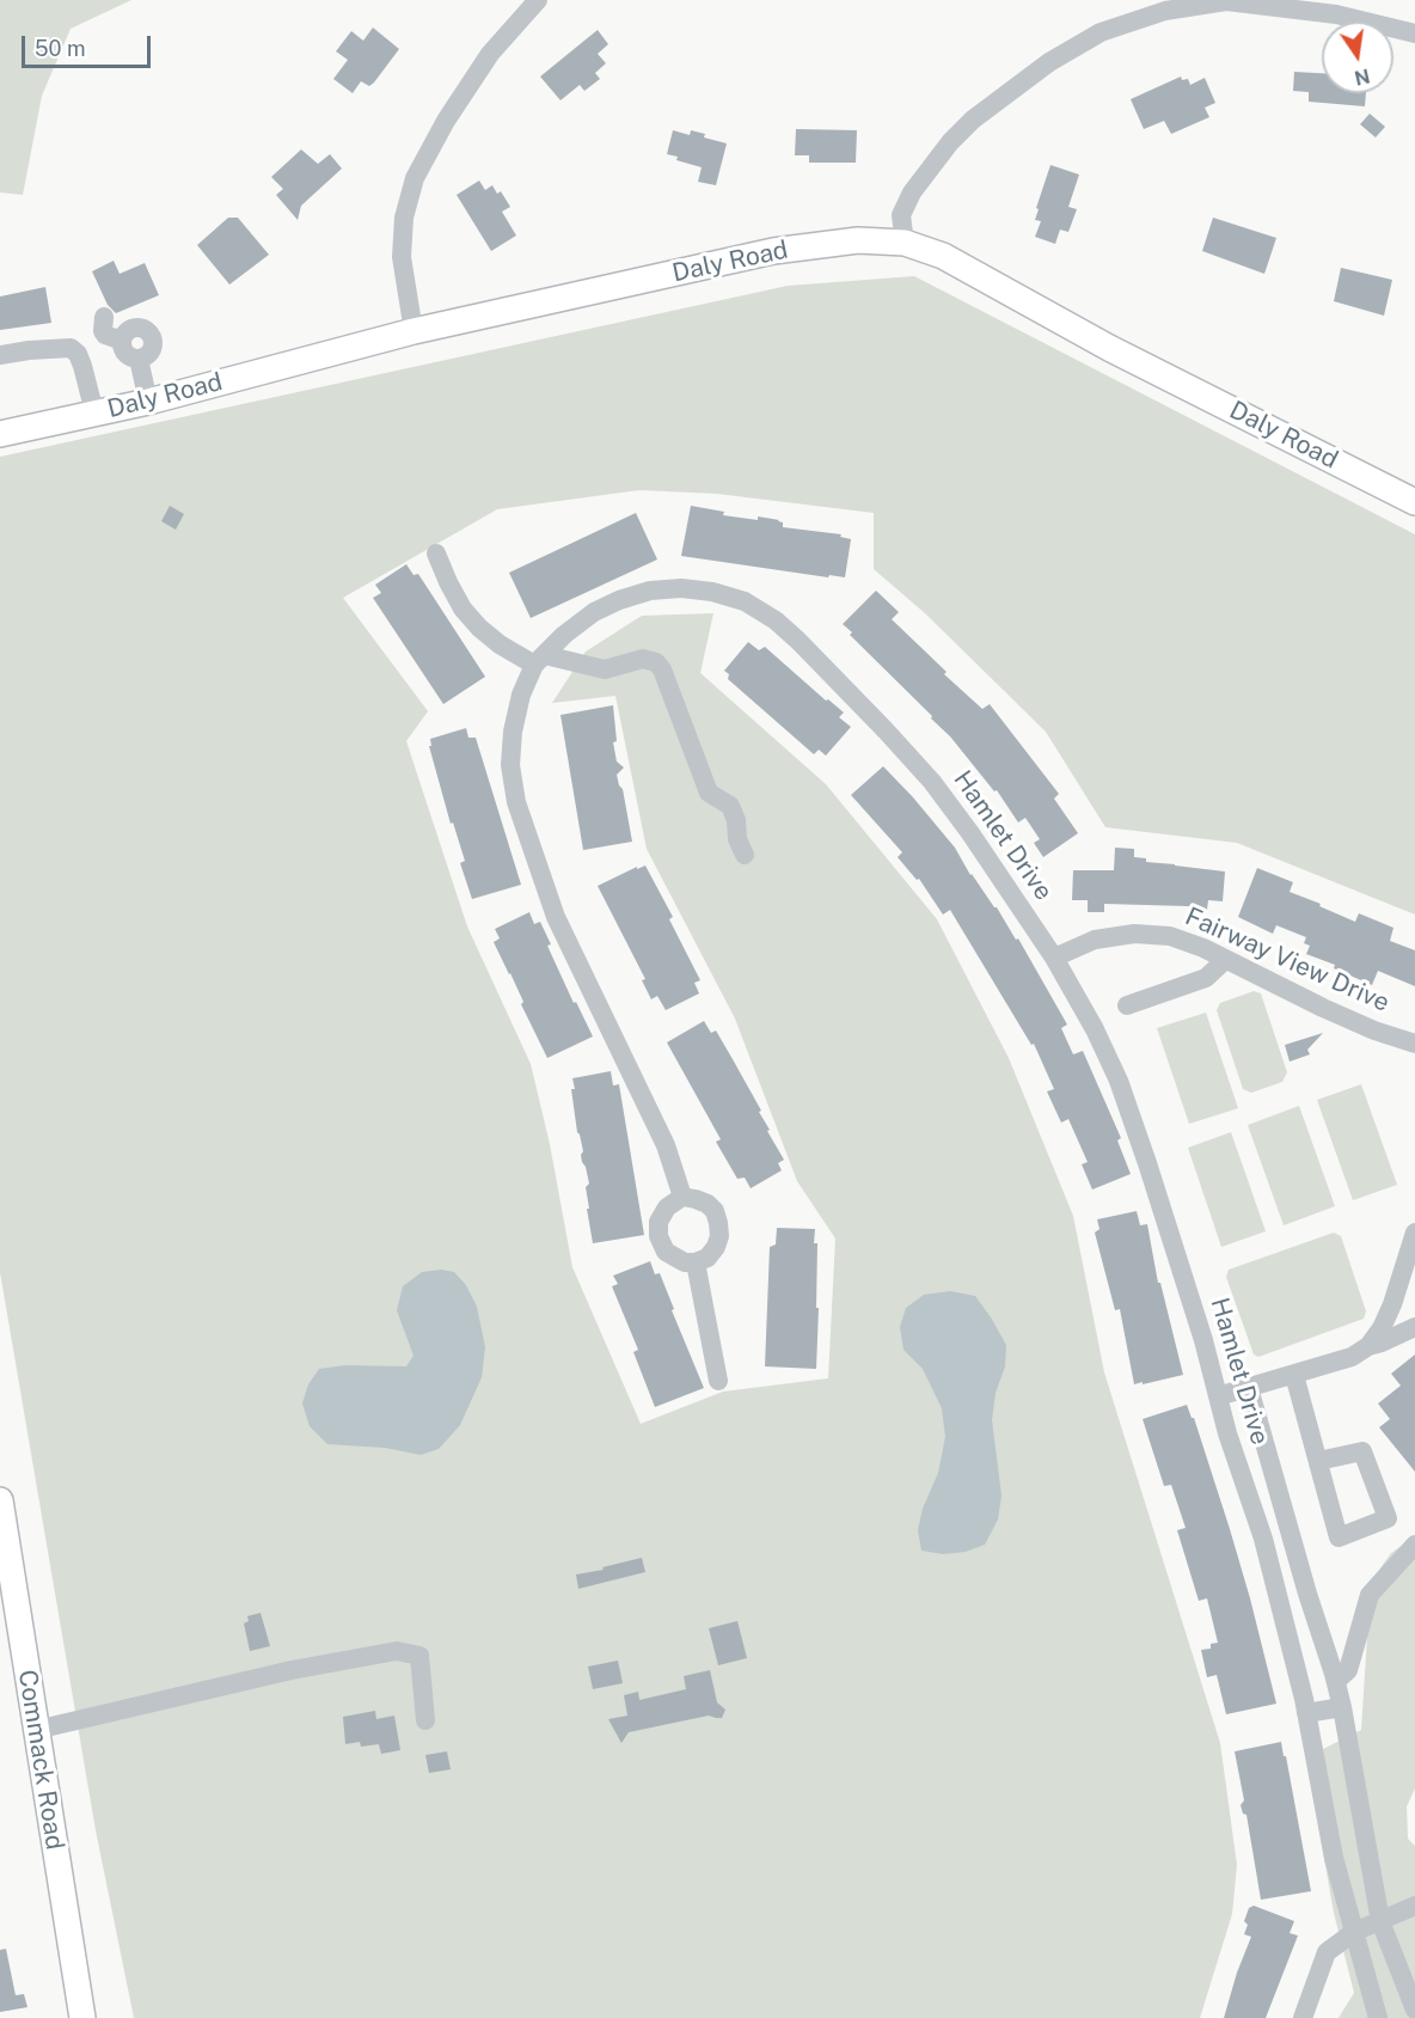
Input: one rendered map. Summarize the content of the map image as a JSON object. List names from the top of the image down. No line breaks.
{"streets":{"main road":["Daly Road","Commack Road"],"street":["Hamlet Drive","Fairway View Drive"]},"crossings":[["Hamlet Drive","Fairway View Drive"]],"scale_bar":"50 m","north":"bottom"}
